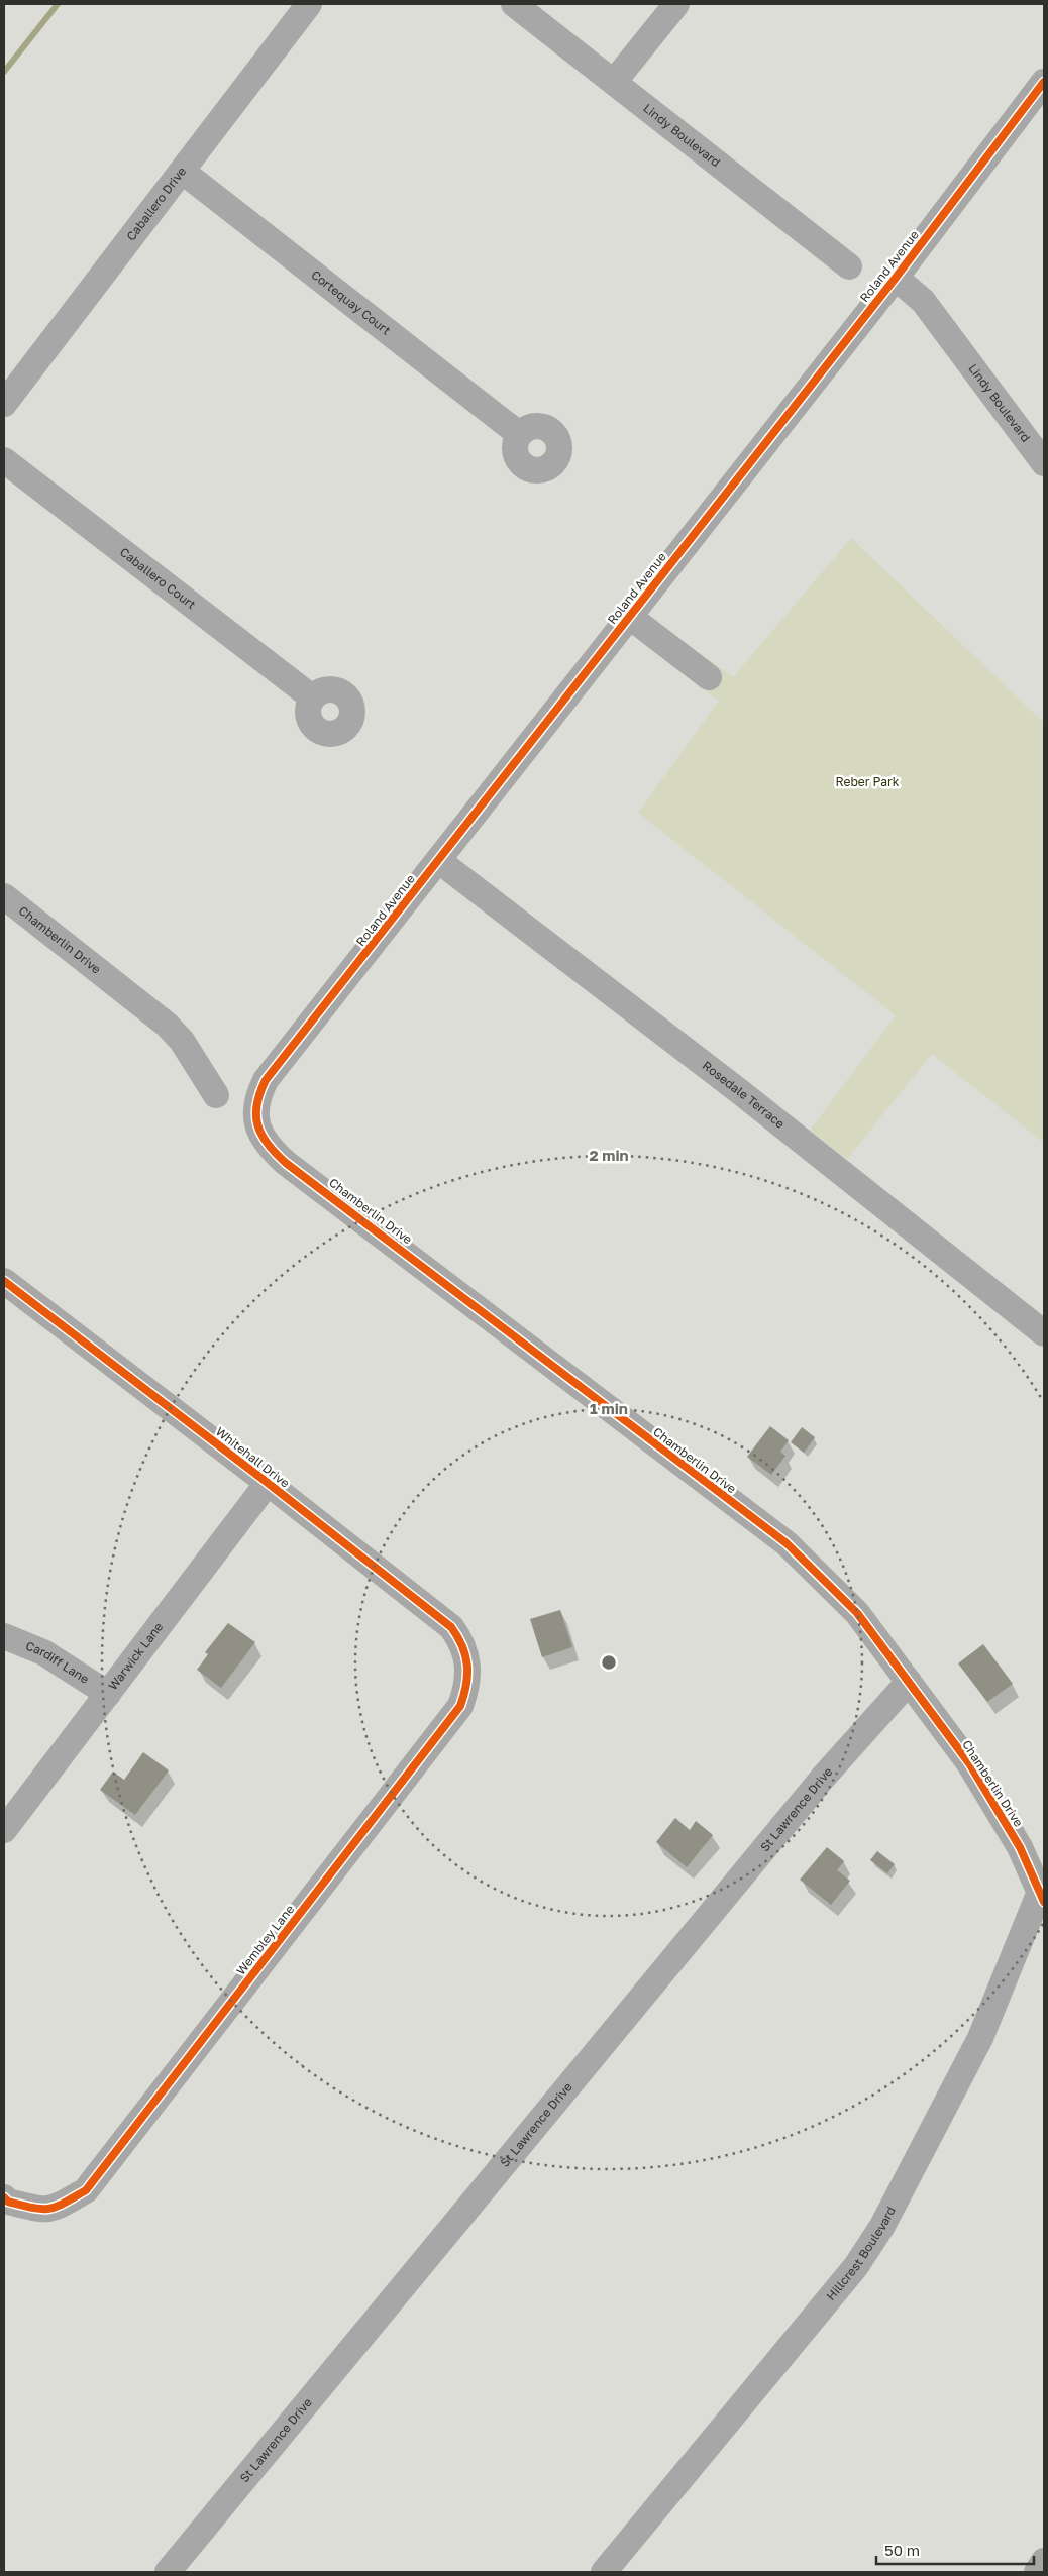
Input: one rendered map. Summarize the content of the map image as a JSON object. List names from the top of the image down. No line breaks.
{"streets":{"street":["Lindy Boulevard","Caballero Drive","Roland Avenue","Cortequay Court","Caballero Court","Chamberlin Drive","Rosedale Terrace","Whitehall Drive","Warwick Lane","Cardiff Lane","St Lawrence Drive","Wembley Lane","Hillcrest Boulevard"]},"crossings":[["Lindy Boulevard","Roland Avenue"],["Caballero Drive","Cortequay Court"],["Roland Avenue","Chamberlin Drive"],["Roland Avenue","Rosedale Terrace"],["Chamberlin Drive","St Lawrence Drive"],["Chamberlin Drive","Hillcrest Boulevard"],["Whitehall Drive","Warwick Lane"],["Whitehall Drive","Wembley Lane"],["Warwick Lane","Cardiff Lane"]],"parks":["Reber Park"],"scale_bar":"50 m","rings":["2 min","1 min"]}
